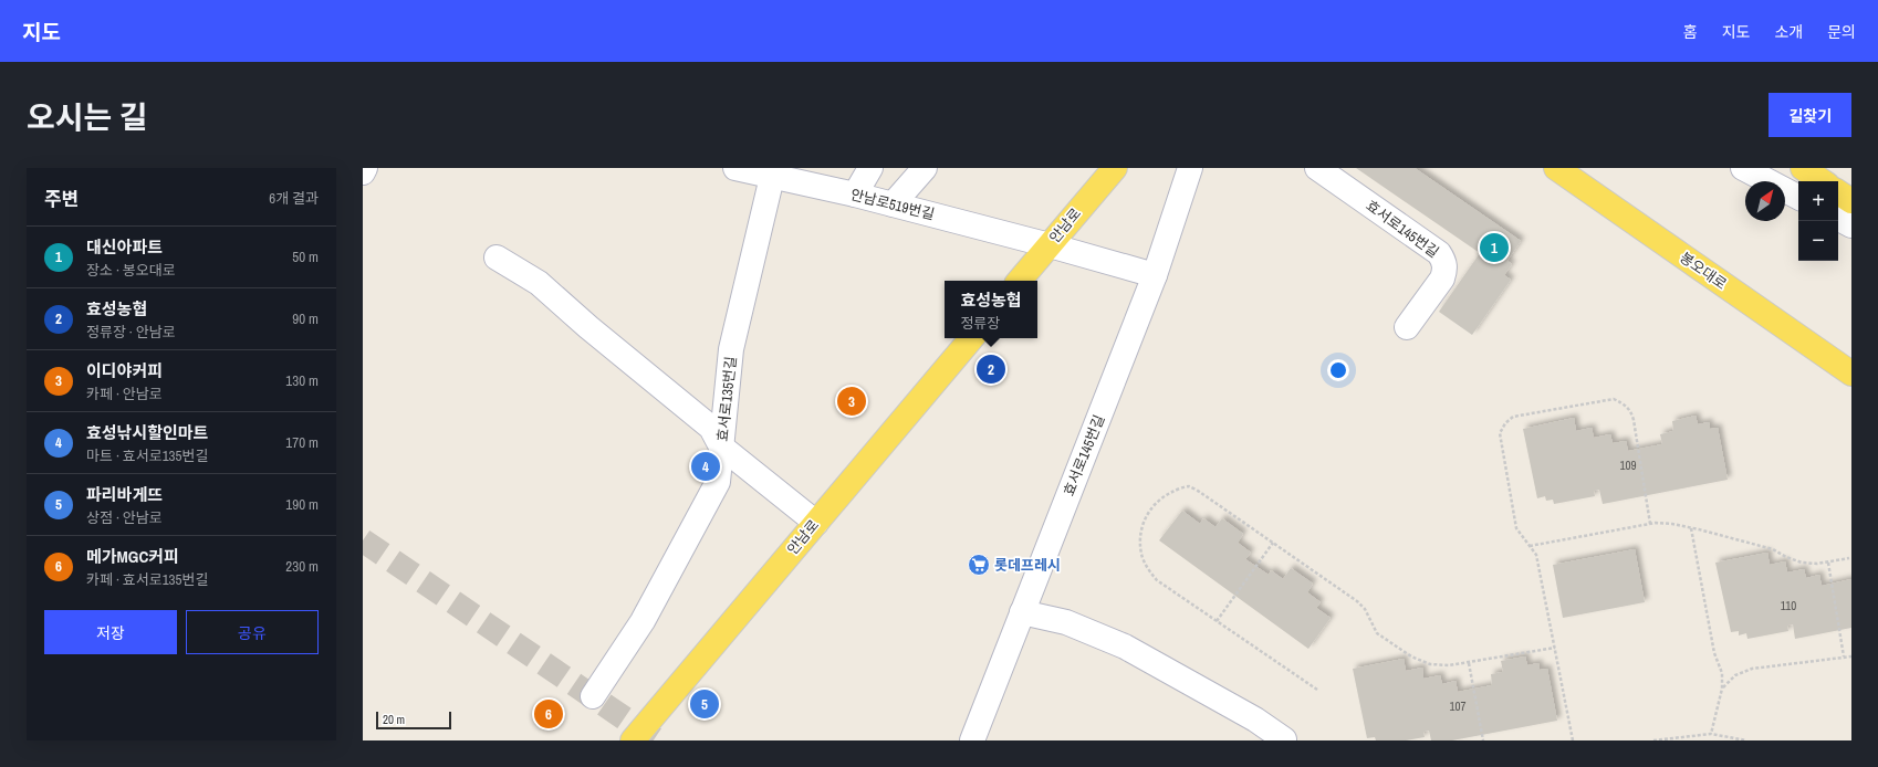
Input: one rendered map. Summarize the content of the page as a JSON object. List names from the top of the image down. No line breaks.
{"streets":{"main road":["안남로","봉오대로"],"street":["안남로519번길","효서로145번길","효서로135번길"]},"crossings":[["안남로519번길","안남로"],["안남로519번길","효서로145번길"],["안남로519번길","효서로135번길"]],"places":{"supermarket":["롯데프레시"]},"house_numbers":["109","110","107"],"scale_bar":"20 m","north":"top right","page":{"header":"지도","nav":["홈","지도","소개","문의"],"title":"오시는 길","buttons":["길찾기",["저장","공유"]],"heading":["주변","6개 결과"],"map_buttons":["+","−"],"list":[{"mark":"1","name":"대신아파트","note":"장소 · 봉오대로","value":"50 m"},{"mark":"2","name":"효성농협","note":"정류장 · 안남로","value":"90 m"},{"mark":"3","name":"이디야커피","note":"카페 · 안남로","value":"130 m"},{"mark":"4","name":"효성낚시할인마트","note":"마트 · 효서로135번길","value":"170 m"},{"mark":"5","name":"파리바게뜨","note":"상점 · 안남로","value":"190 m"},{"mark":"6","name":"메가MGC커피","note":"카페 · 효서로135번길","value":"230 m"}],"pins":["1","2","3","4","5","6"],"popup":["효성농협","정류장"],"scale":"20 m"}}
